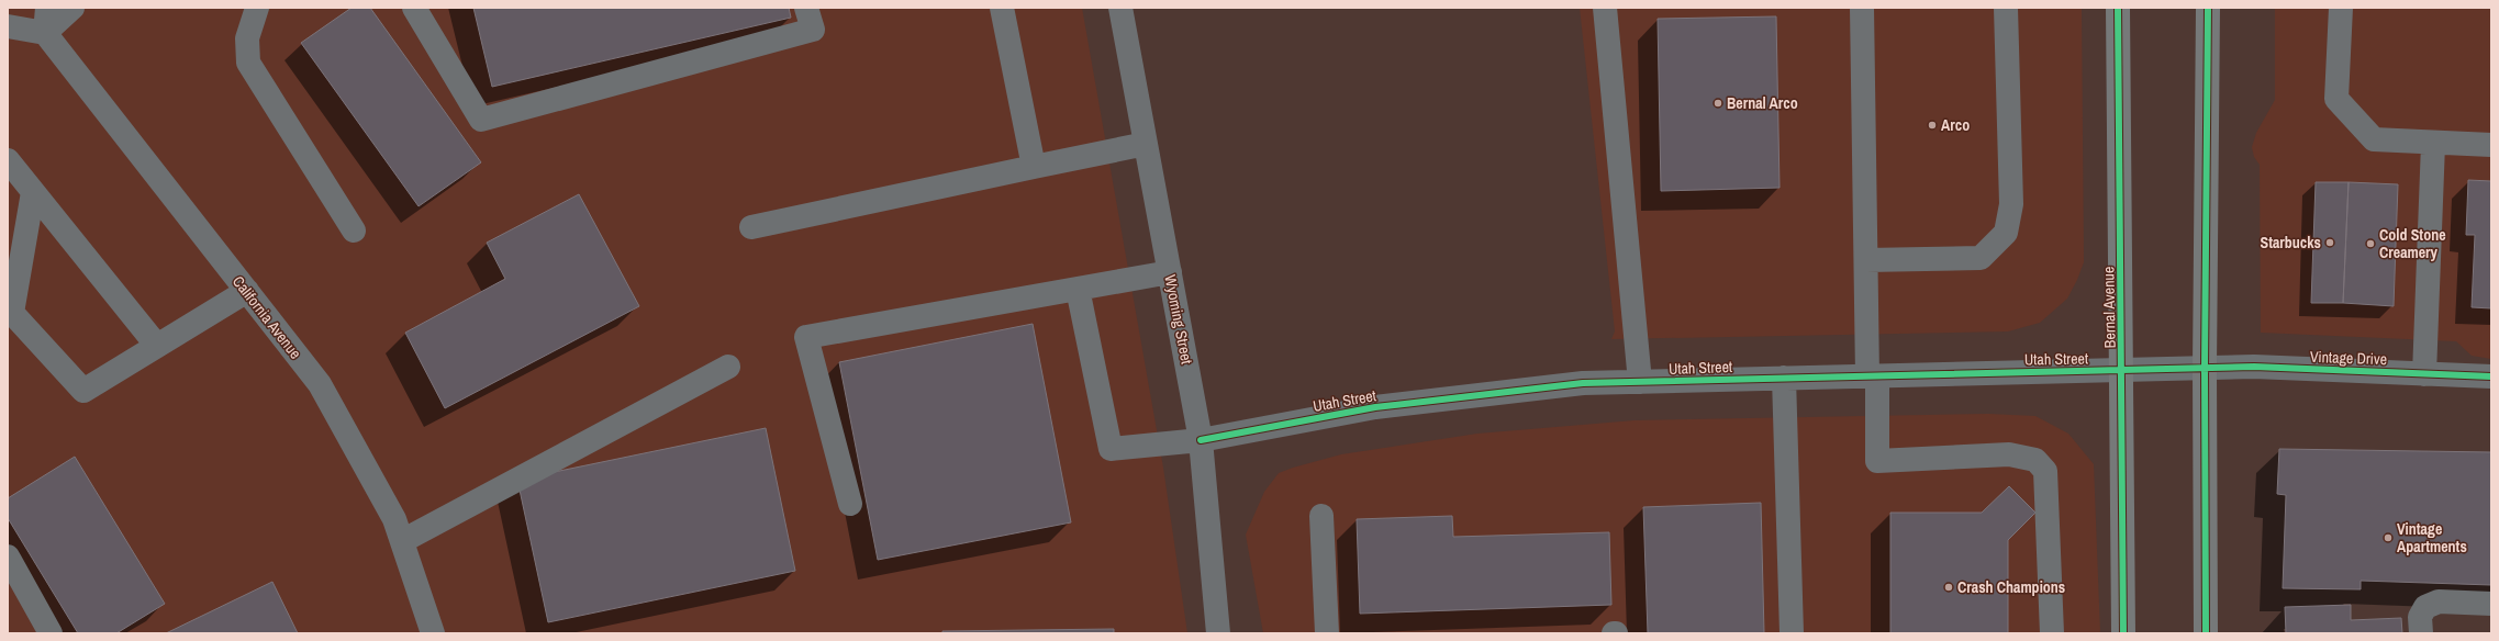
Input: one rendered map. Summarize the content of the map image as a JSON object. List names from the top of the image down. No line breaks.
{"streets":{"main road":["Bernal Avenue"],"street":["California Avenue","Wyoming Street","Vintage Drive","Utah Street"]},"crossings":[["Bernal Avenue","Utah Street"],["Wyoming Street","Utah Street"],["Vintage Drive","Utah Street"]],"places":["Bernal Arco","Arco","Starbucks","Cold Stone Creamery","Vintage Apartments","Crash Champions"]}
